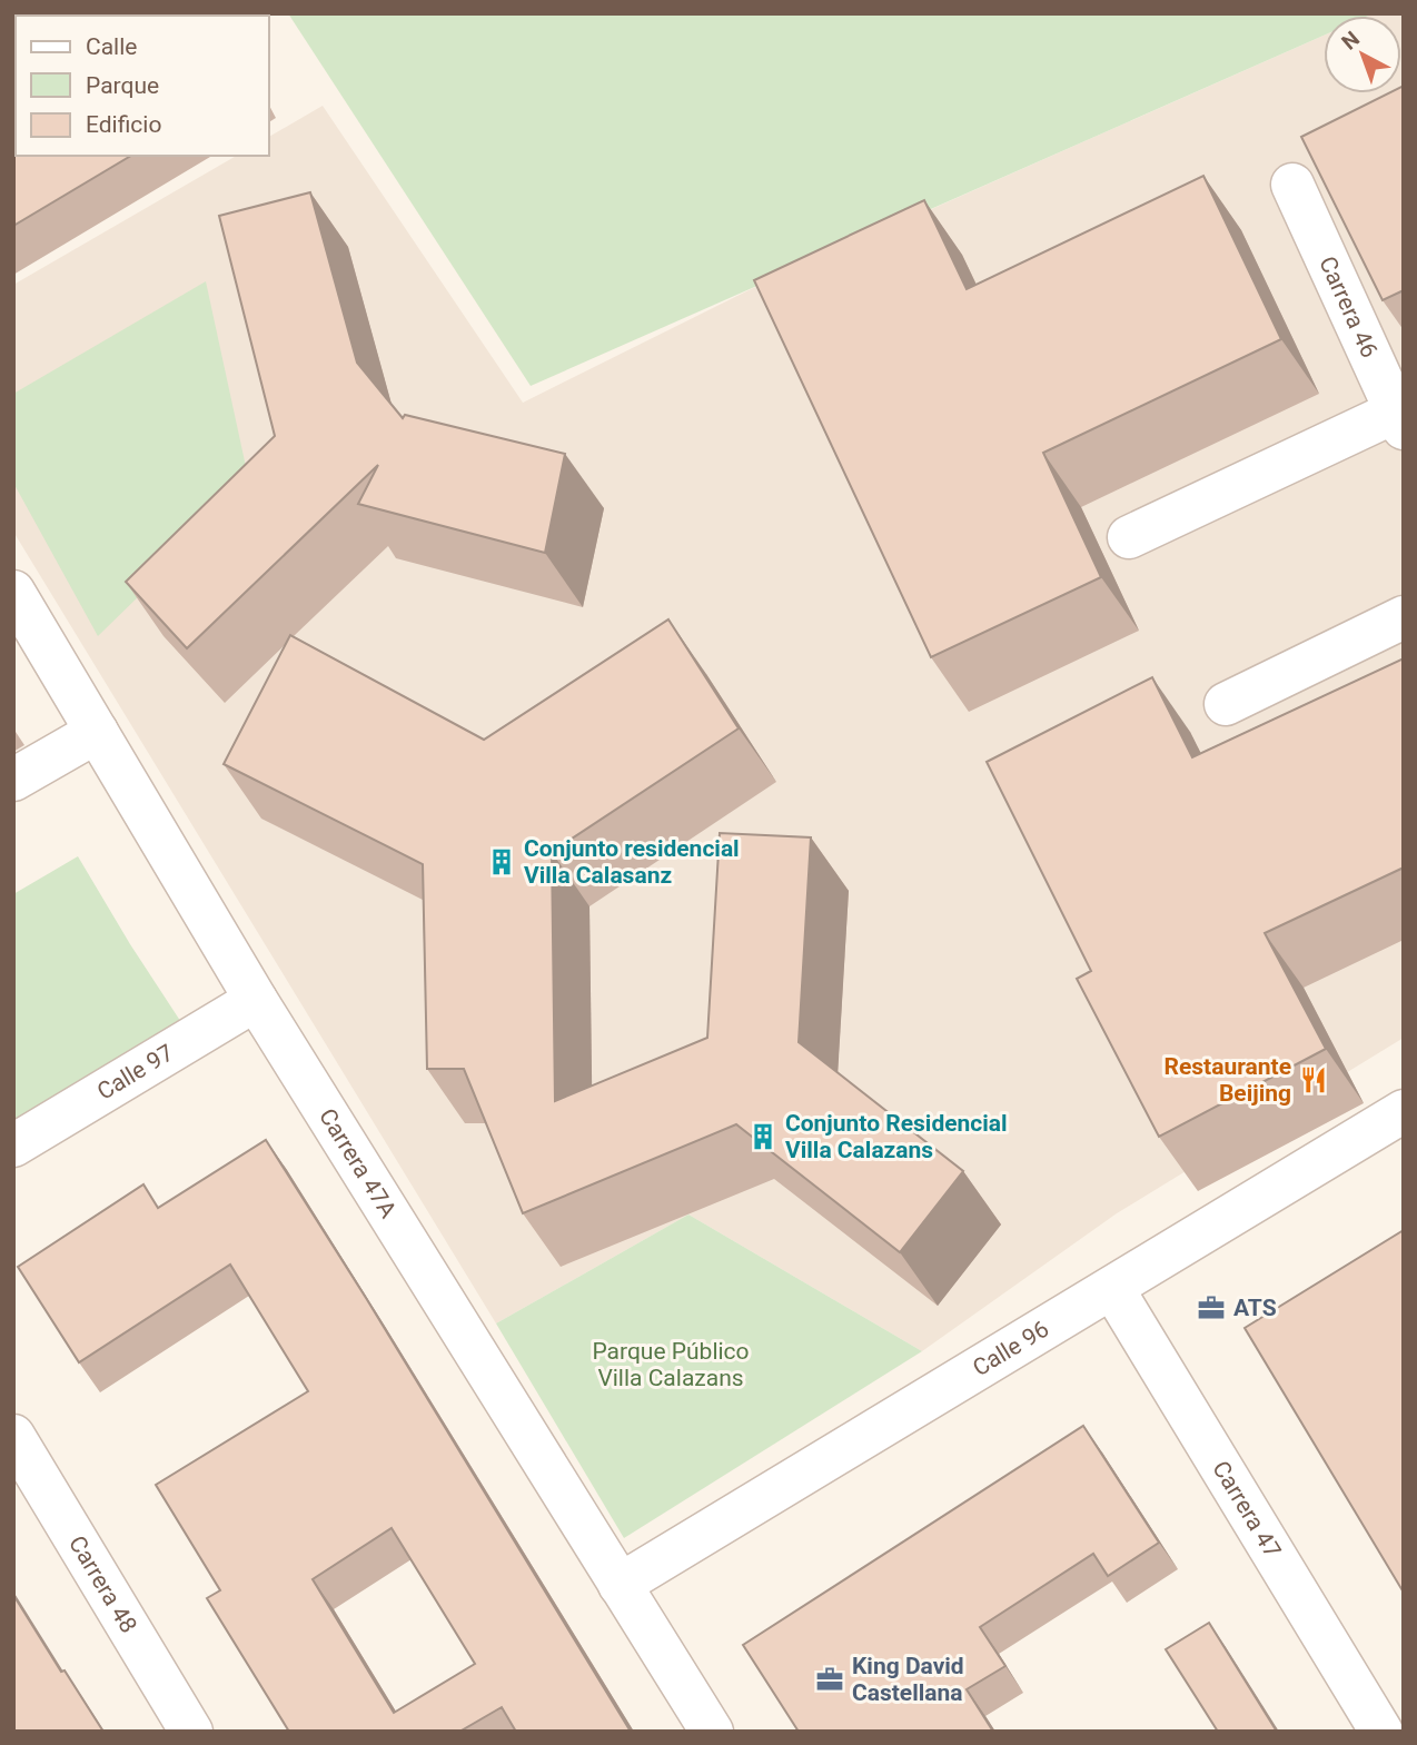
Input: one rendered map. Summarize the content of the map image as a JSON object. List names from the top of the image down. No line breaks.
{"streets":{"street":["Carrera 46","Calle 97","Carrera 47A","Calle 96","Carrera 47","Carrera 48"]},"crossings":[["Calle 97","Carrera 47A"],["Carrera 47A","Calle 96"],["Calle 96","Carrera 47"]],"parks":["Parque Público Villa Calazans"],"places":{"building":["Conjunto residencial Villa Calasanz","Conjunto Residencial Villa Calazans"],"restaurant":["Restaurante Beijing"],"office":["ATS","King David Castellana"]},"legend":["Calle","Parque","Edificio"],"north":"top left"}
